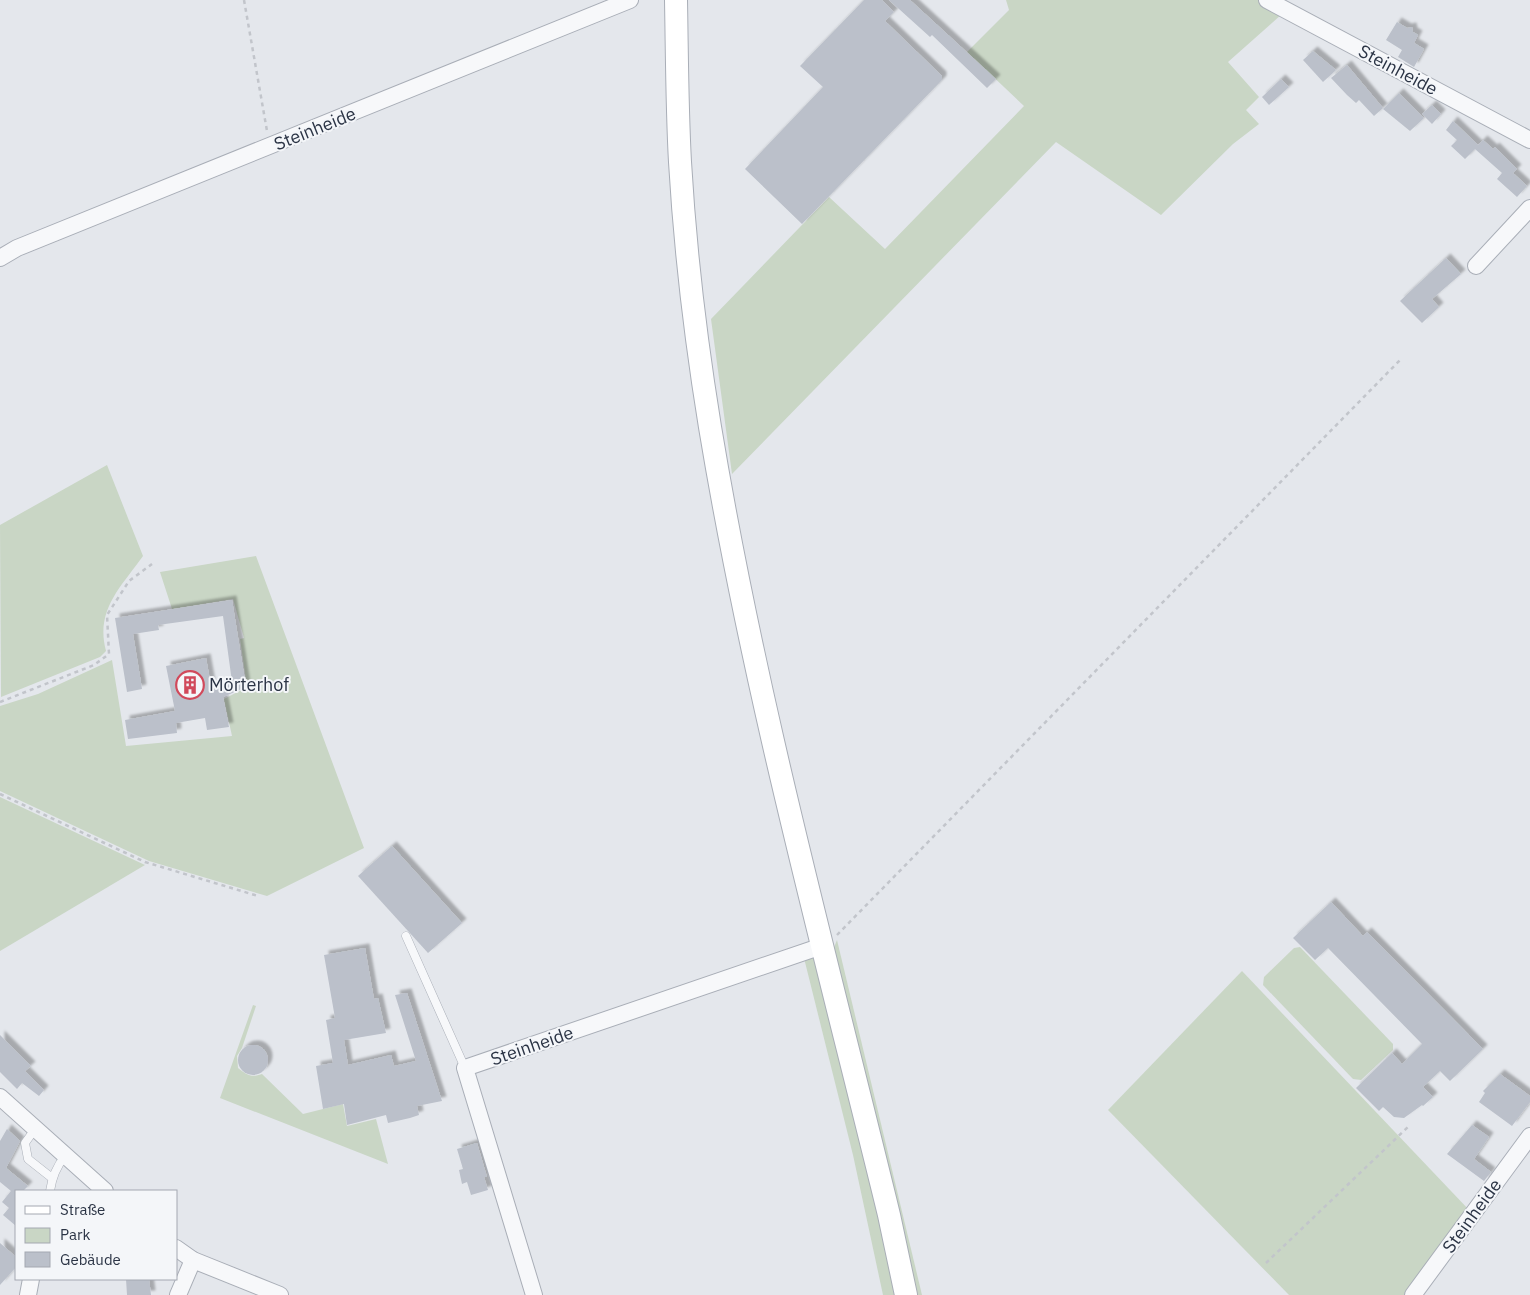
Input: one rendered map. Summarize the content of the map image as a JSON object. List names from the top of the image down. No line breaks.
{"streets":{"street":["Steinheide"]},"places":{"building":["Mörterhof"]},"legend":["Straße","Park","Gebäude"]}
